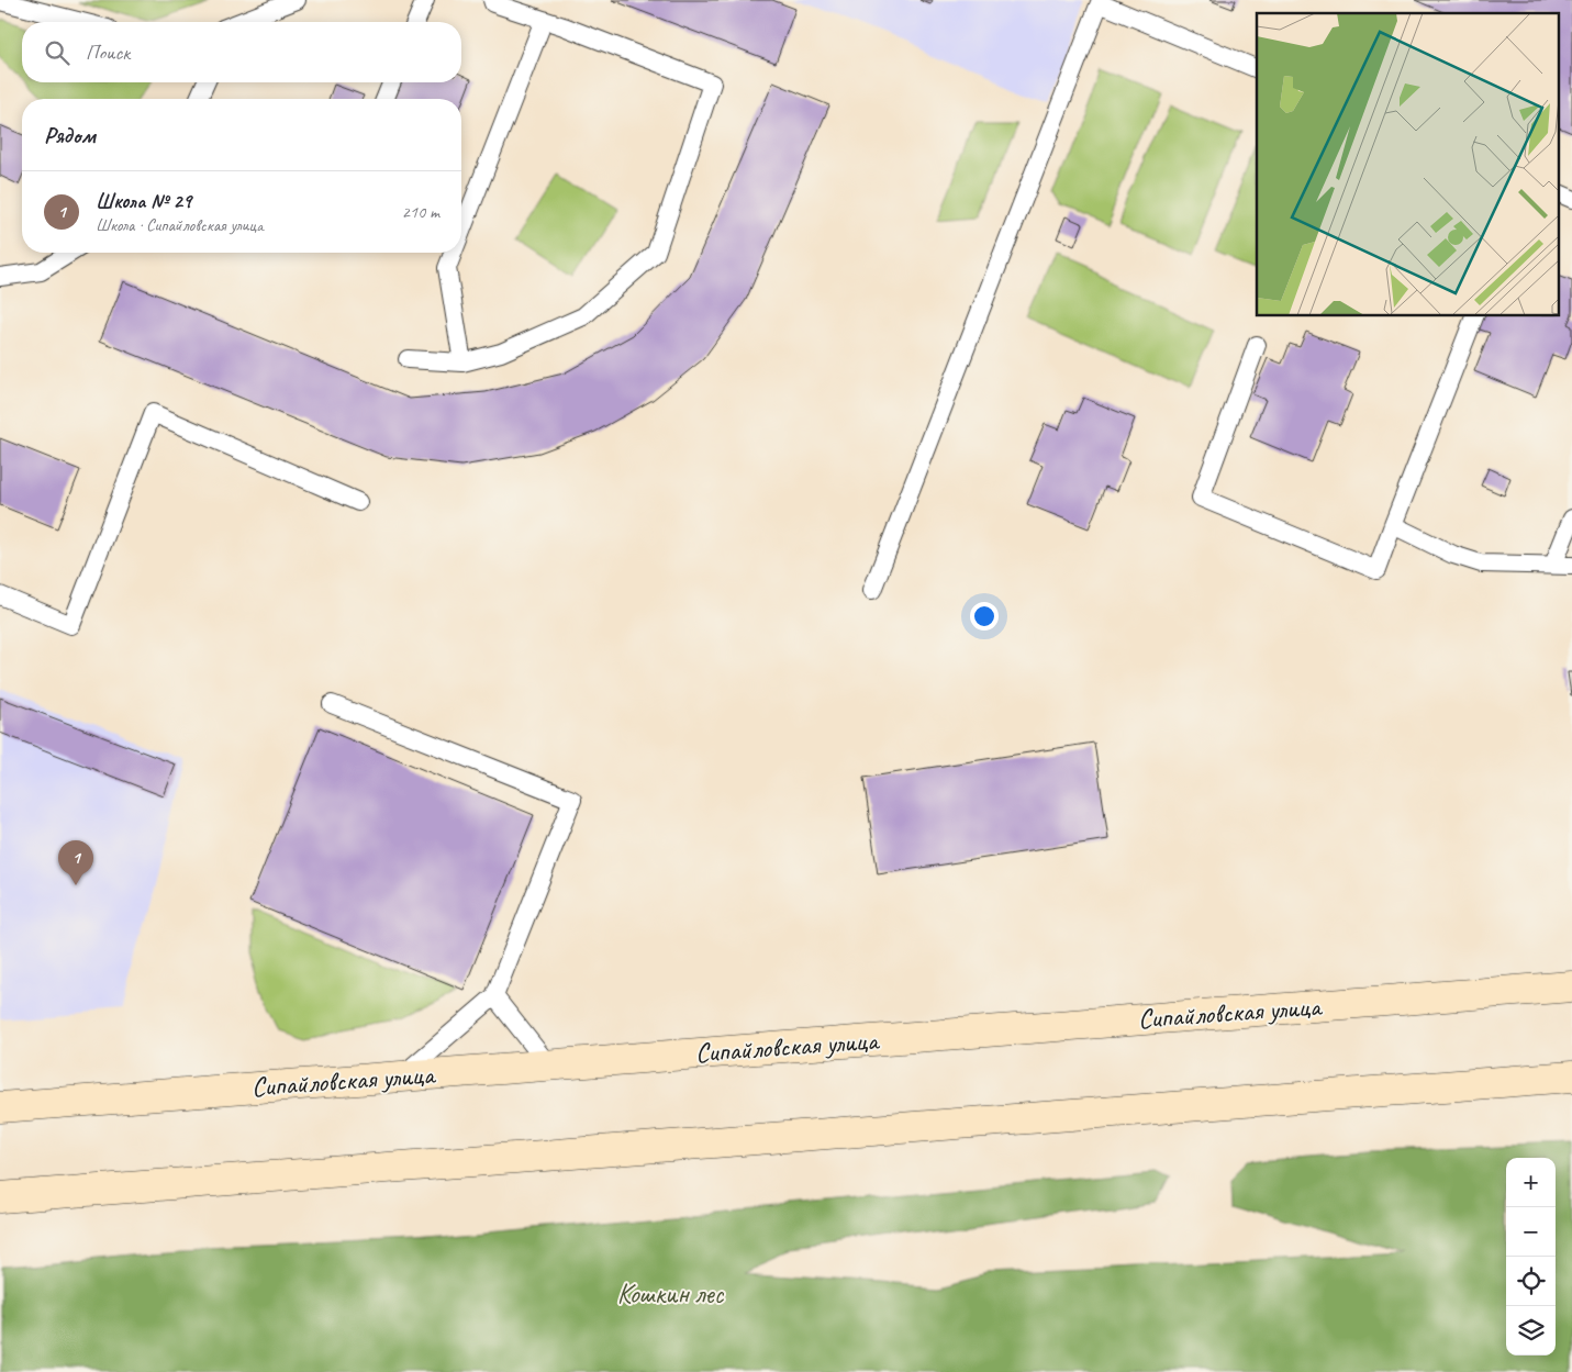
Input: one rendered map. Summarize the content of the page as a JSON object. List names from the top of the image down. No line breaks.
{"streets":{"main road":["Сипайловская улица"]},"parks":["Кошкин лес"],"page":{"search":"Поиск","heading":"Рядом","list":[{"mark":"1","name":"Школа № 29","note":"Школа · Сипайловская улица","value":"210 m"}],"pins":"1","map_buttons":["+","−"]}}
